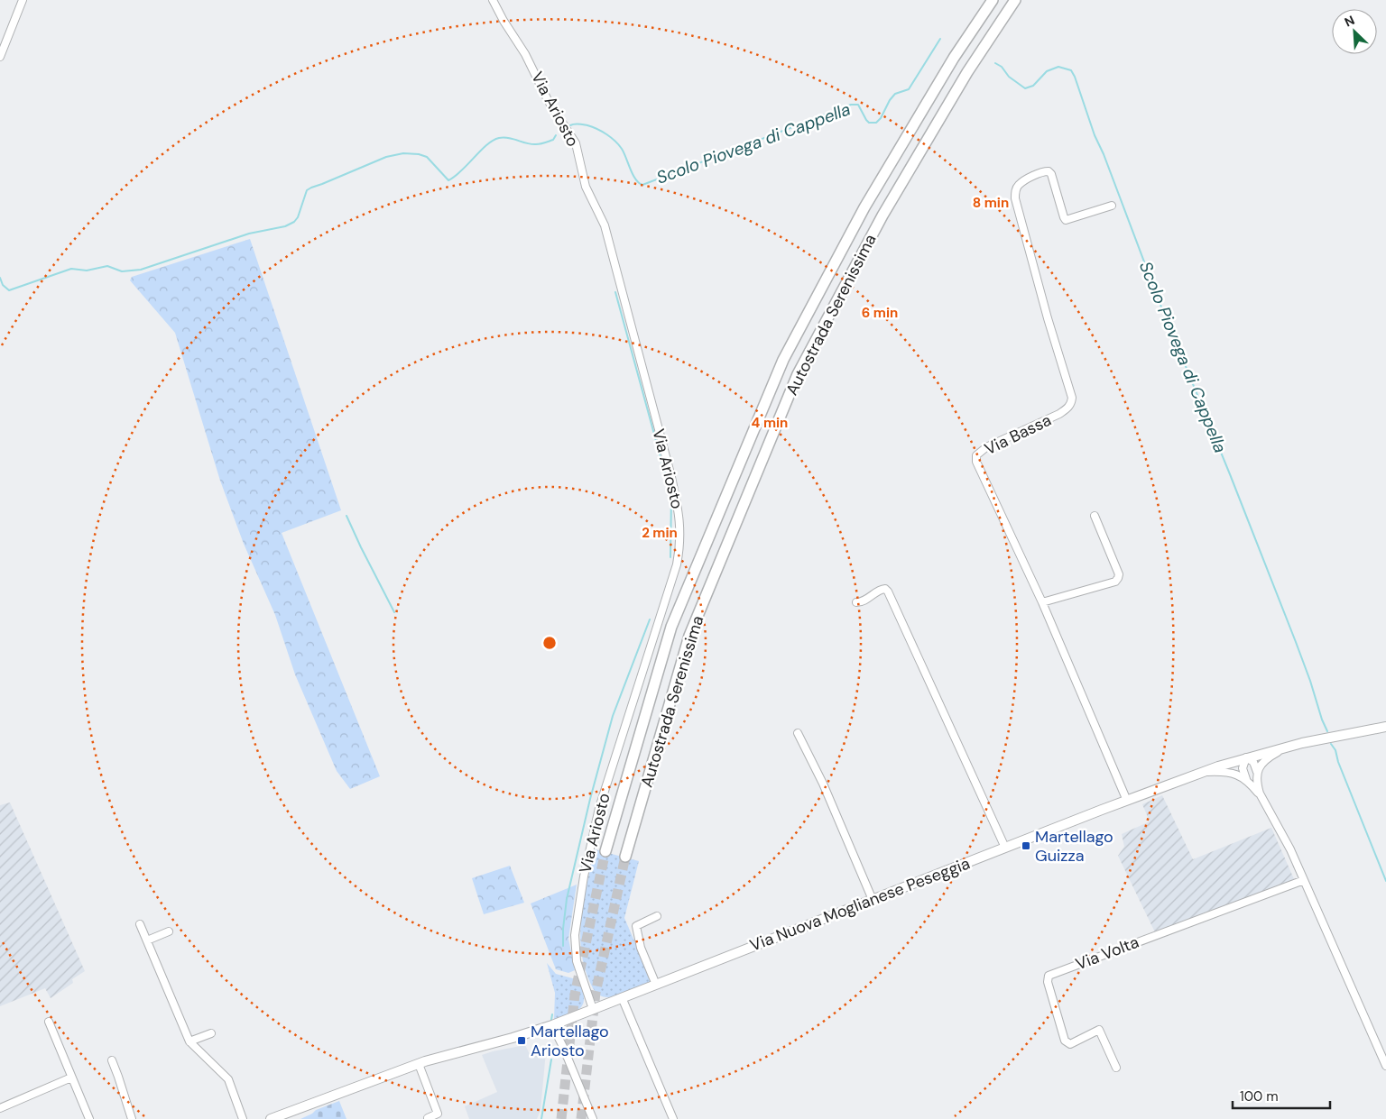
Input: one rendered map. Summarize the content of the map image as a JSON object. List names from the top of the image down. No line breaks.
{"streets":{"highway":["Autostrada Serenissima"],"main road":["Via Nuova Moglianese Peseggia"],"street":["Via Ariosto","Via Bassa","Via Volta"]},"crossings":[["Via Ariosto","Via Nuova Moglianese Peseggia"],["Via Bassa","Via Nuova Moglianese Peseggia"]],"water":["Scolo Piovega di Cappella"],"places":{"transit":["Martellago Guizza","Martellago Ariosto"]},"scale_bar":"100 m","north":"top left","rings":["8 min","6 min","4 min","2 min"]}
